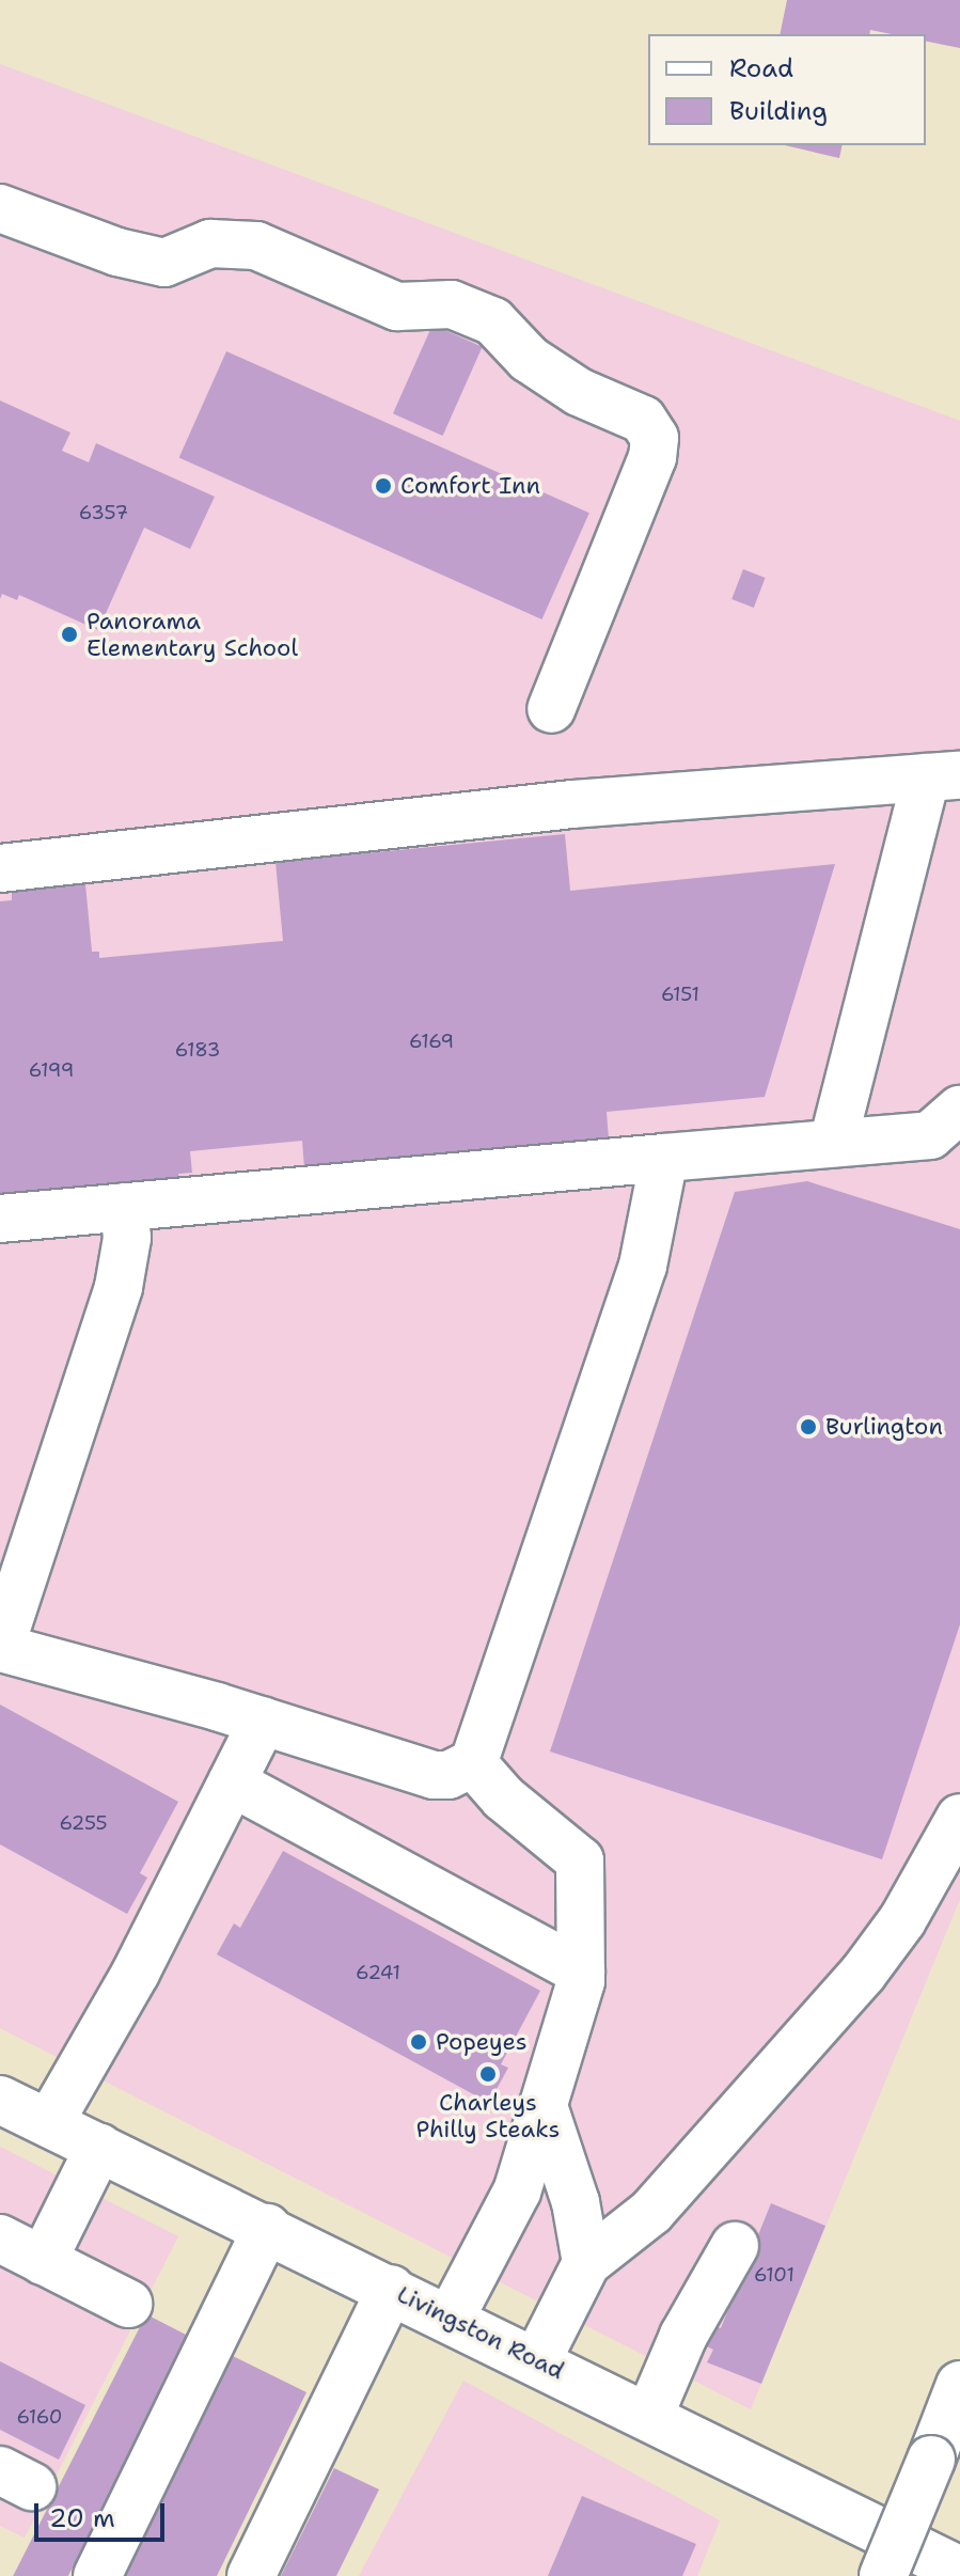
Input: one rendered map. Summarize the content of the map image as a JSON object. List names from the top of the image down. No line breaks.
{"streets":{"main road":["Livingston Road"]},"places":["Comfort Inn","Panorama Elementary School","Burlington","Popeyes","Charleys Philly Steaks"],"house_numbers":["6357","6151","6169","6183","6199","6255","6241","6101","6160"],"legend":["Road","Building"],"scale_bar":"20 m"}
